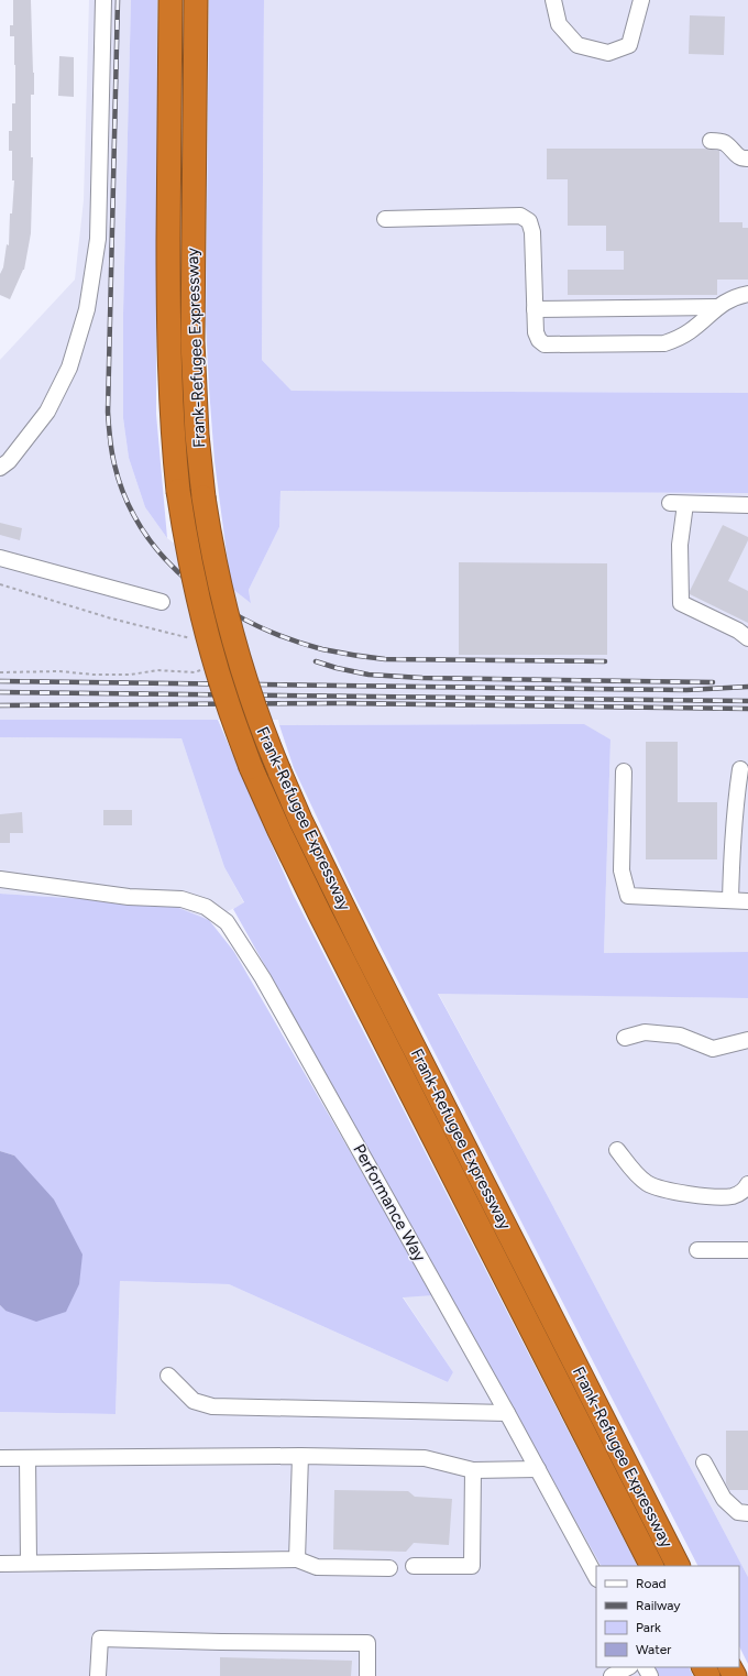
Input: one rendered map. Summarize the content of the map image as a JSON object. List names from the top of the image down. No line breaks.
{"streets":{"highway":["Frank-Refugee Expressway"],"street":["Performance Way"]},"legend":["Road","Railway","Park","Water"]}
